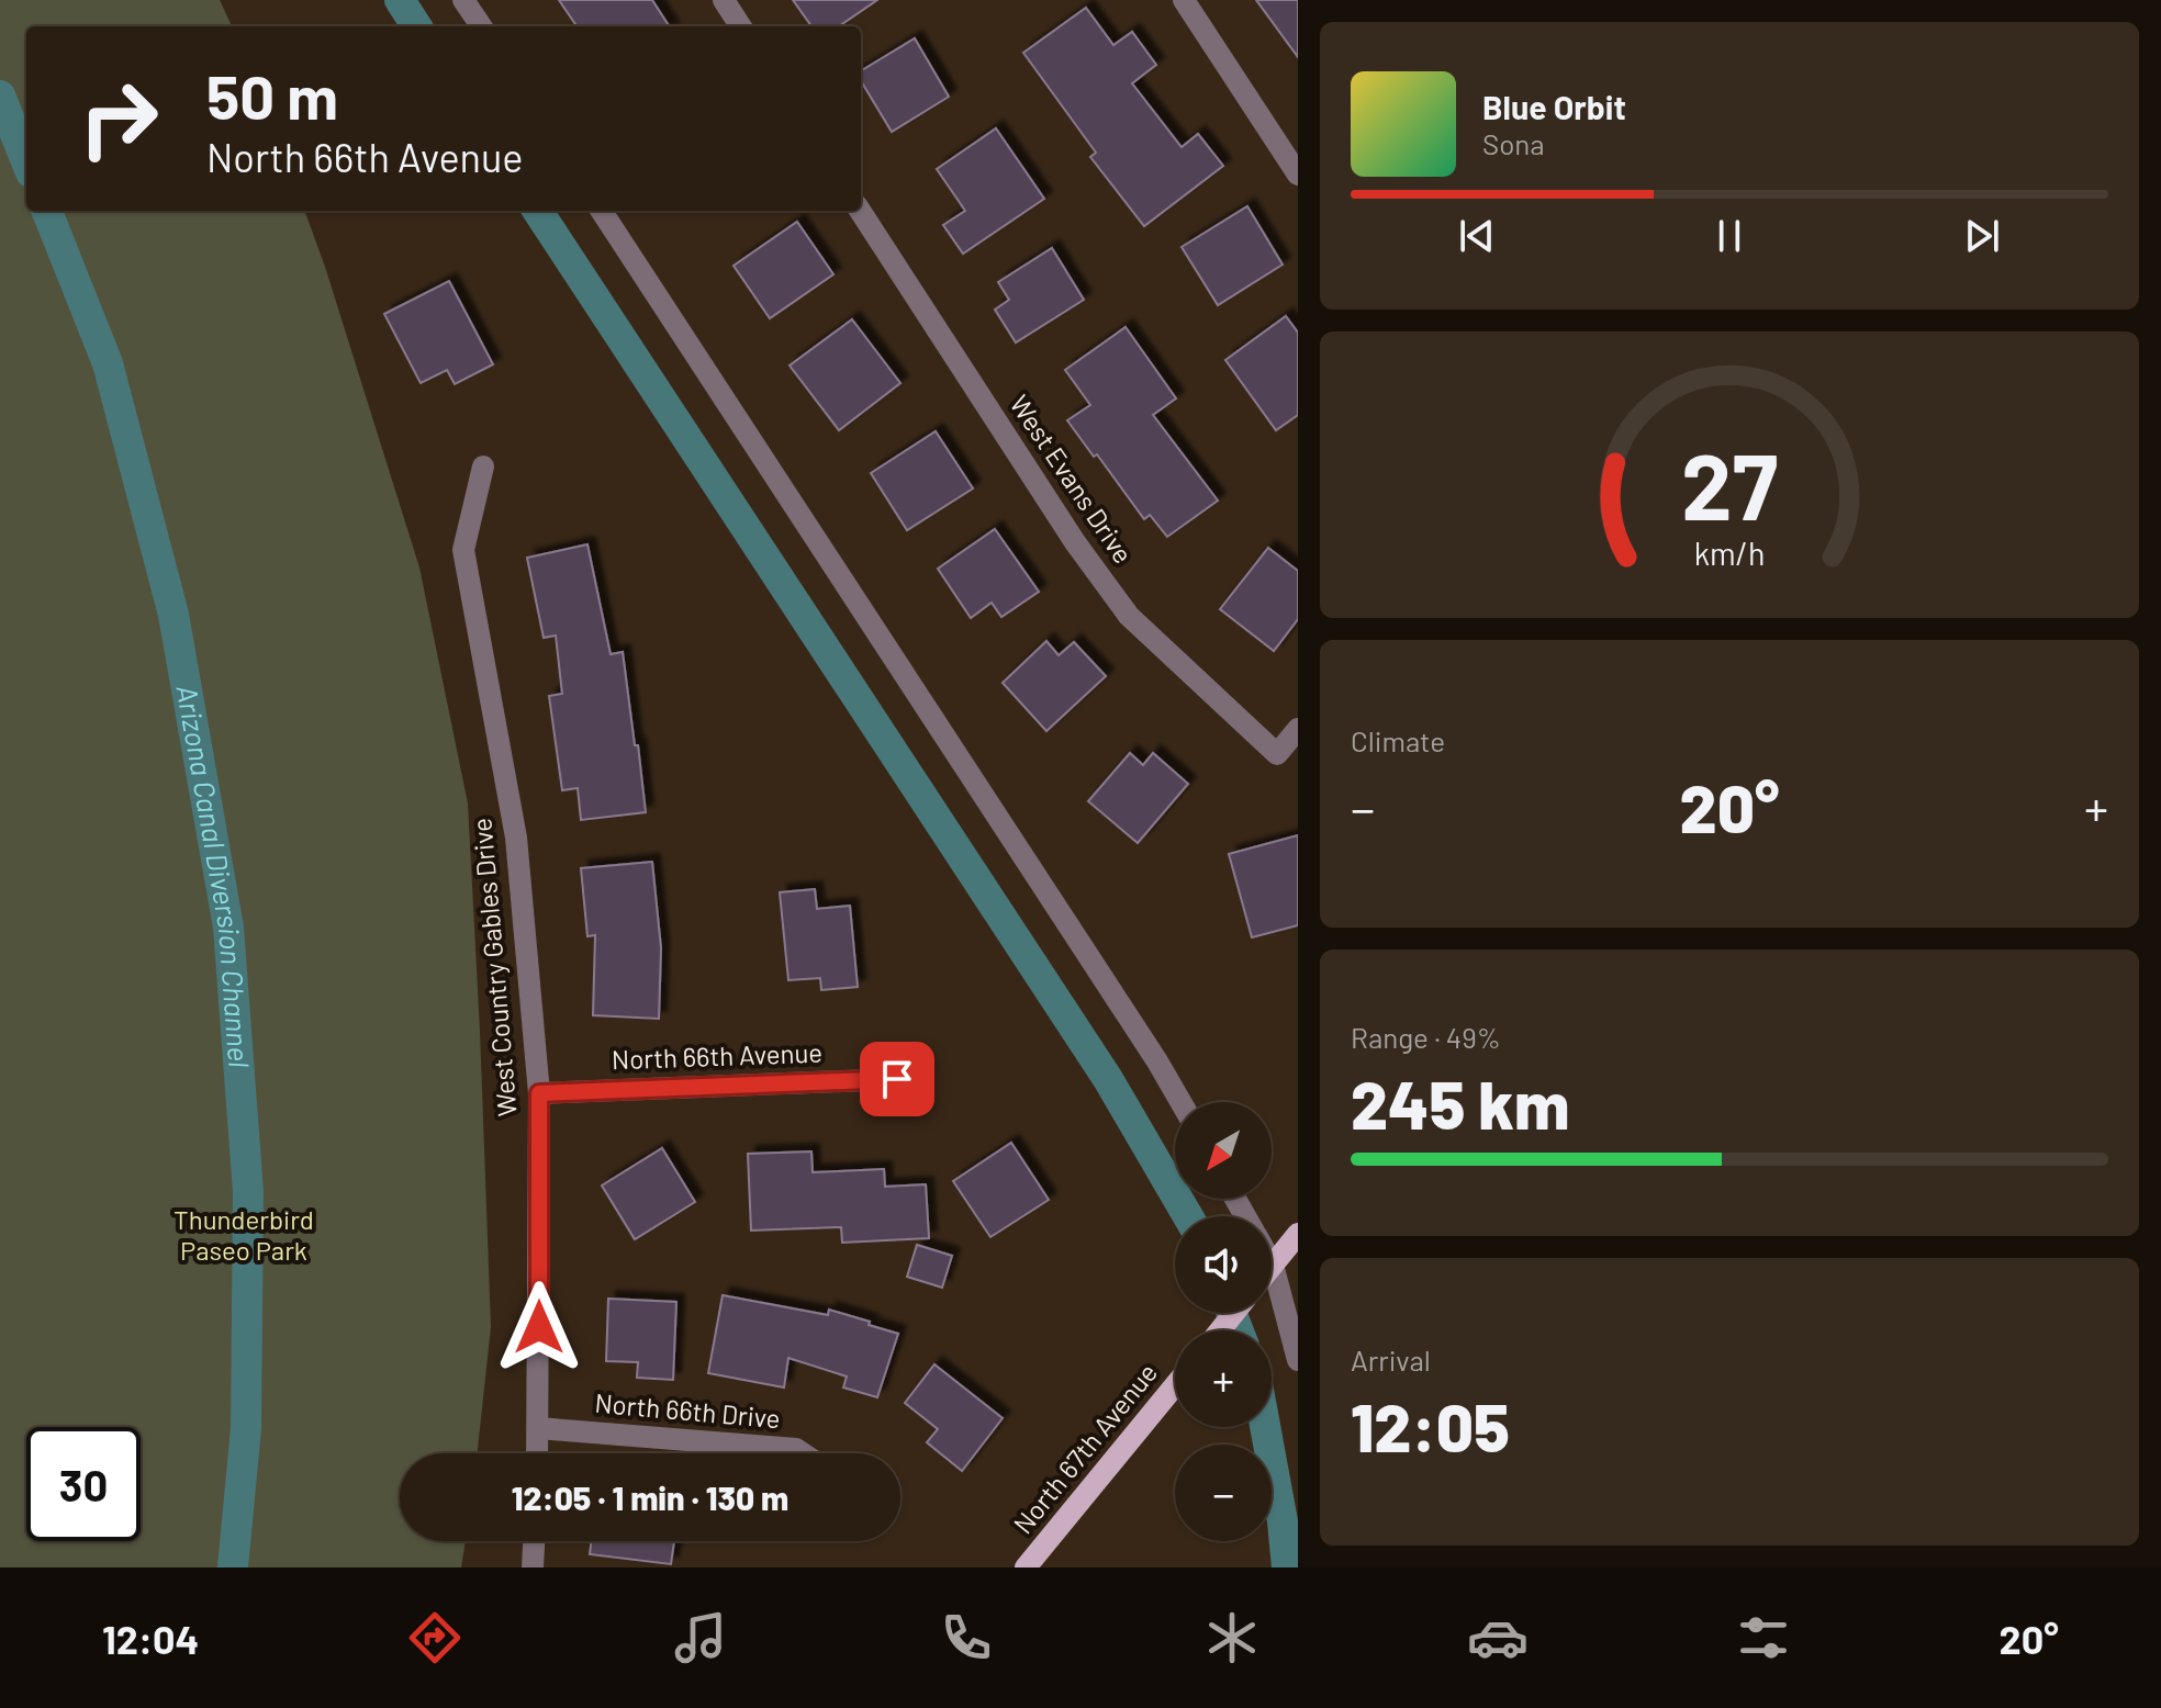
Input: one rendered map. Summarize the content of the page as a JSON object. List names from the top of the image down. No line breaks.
{"streets":{"main road":["North 67th Avenue"],"street":["West Evans Drive","West Country Gables Drive","North 66th Avenue","North 66th Drive"]},"crossings":[["West Country Gables Drive","North 66th Avenue"],["West Country Gables Drive","North 66th Drive"]],"water":["Arizona Canal Diversion Channel"],"parks":["Thunderbird Paseo Park"],"north":"bottom left","page":{"turn":["50 m","North 66th Avenue"],"song":["Blue Orbit","Sona"],"tile":["Climate",["Range · 49%","245 km"],["Arrival","12:05"]],"heat":["−","20°","+"],"map_buttons":["+","−"],"limit":"30","trip":"12:05 · 1 min · 130 m","tabs":["12:04","20°"],"gauge":["27","km/h"]}}
